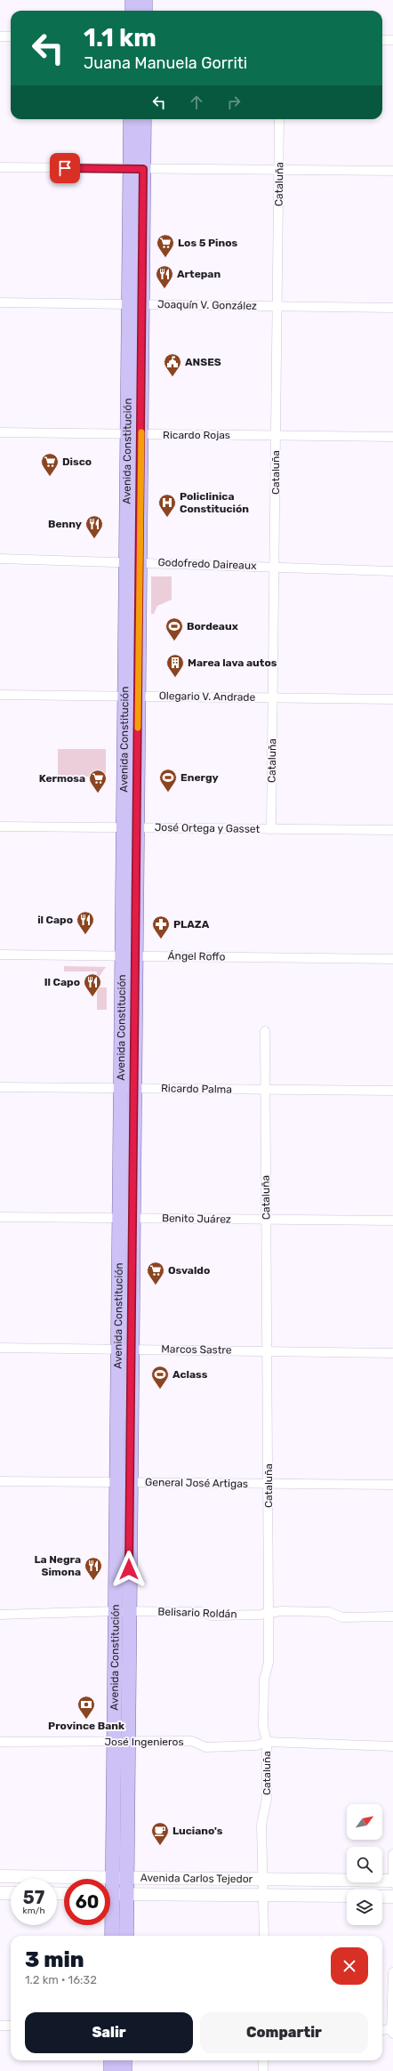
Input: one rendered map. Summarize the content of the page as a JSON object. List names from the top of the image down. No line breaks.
{"streets":{"main road":["Avenida Constitución","Avenida Carlos Tejedor"],"street":["Cataluña","Joaquín V. González","Ricardo Rojas","Godofredo Daireaux","Olegario V. Andrade","José Ortega y Gasset","Ángel Roffo","Ricardo Palma","Benito Juárez","Marcos Sastre","General José Artigas","Belisario Roldán","José Ingenieros"]},"crossings":[["Cataluña","Joaquín V. González"],["Cataluña","Ricardo Rojas"],["Cataluña","Godofredo Daireaux"],["Cataluña","Olegario V. Andrade"],["Cataluña","José Ortega y Gasset"],["Cataluña","Ricardo Palma"],["Cataluña","Benito Juárez"],["Cataluña","Marcos Sastre"],["Cataluña","General José Artigas"],["Cataluña","Belisario Roldán"],["Cataluña","José Ingenieros"],["Cataluña","Avenida Carlos Tejedor"],["Joaquín V. González","Avenida Constitución"],["Ricardo Rojas","Avenida Constitución"],["Avenida Constitución","Godofredo Daireaux"],["Avenida Constitución","Olegario V. Andrade"],["Avenida Constitución","José Ortega y Gasset"],["Avenida Constitución","Ángel Roffo"],["Avenida Constitución","Ricardo Palma"],["Avenida Constitución","Benito Juárez"],["Avenida Constitución","Marcos Sastre"],["Avenida Constitución","General José Artigas"],["Avenida Constitución","Belisario Roldán"],["Avenida Constitución","José Ingenieros"],["Avenida Constitución","Avenida Carlos Tejedor"]],"places":{"supermarket":["Los 5 Pinos","Disco","Kermosa","Osvaldo"],"restaurant":["Artepan","Benny","il Capo","Il Capo","La Negra Simona"],"public building":["ANSES"],"hospital":["Policlinica Constitución"],"sports":["Bordeaux","Energy","Aclass"],"building":["Marea lava autos"],"pharmacy":["PLAZA"],"bank":["Province Bank"],"cafe":["Luciano's"]},"north":"top right","page":{"turn":["1.1 km","Juana Manuela Gorriti"],"speed":"57 km/h","limit":"60","heading":["3 min","1.2 km · 16:32"],"buttons":["Salir","Compartir"]}}
